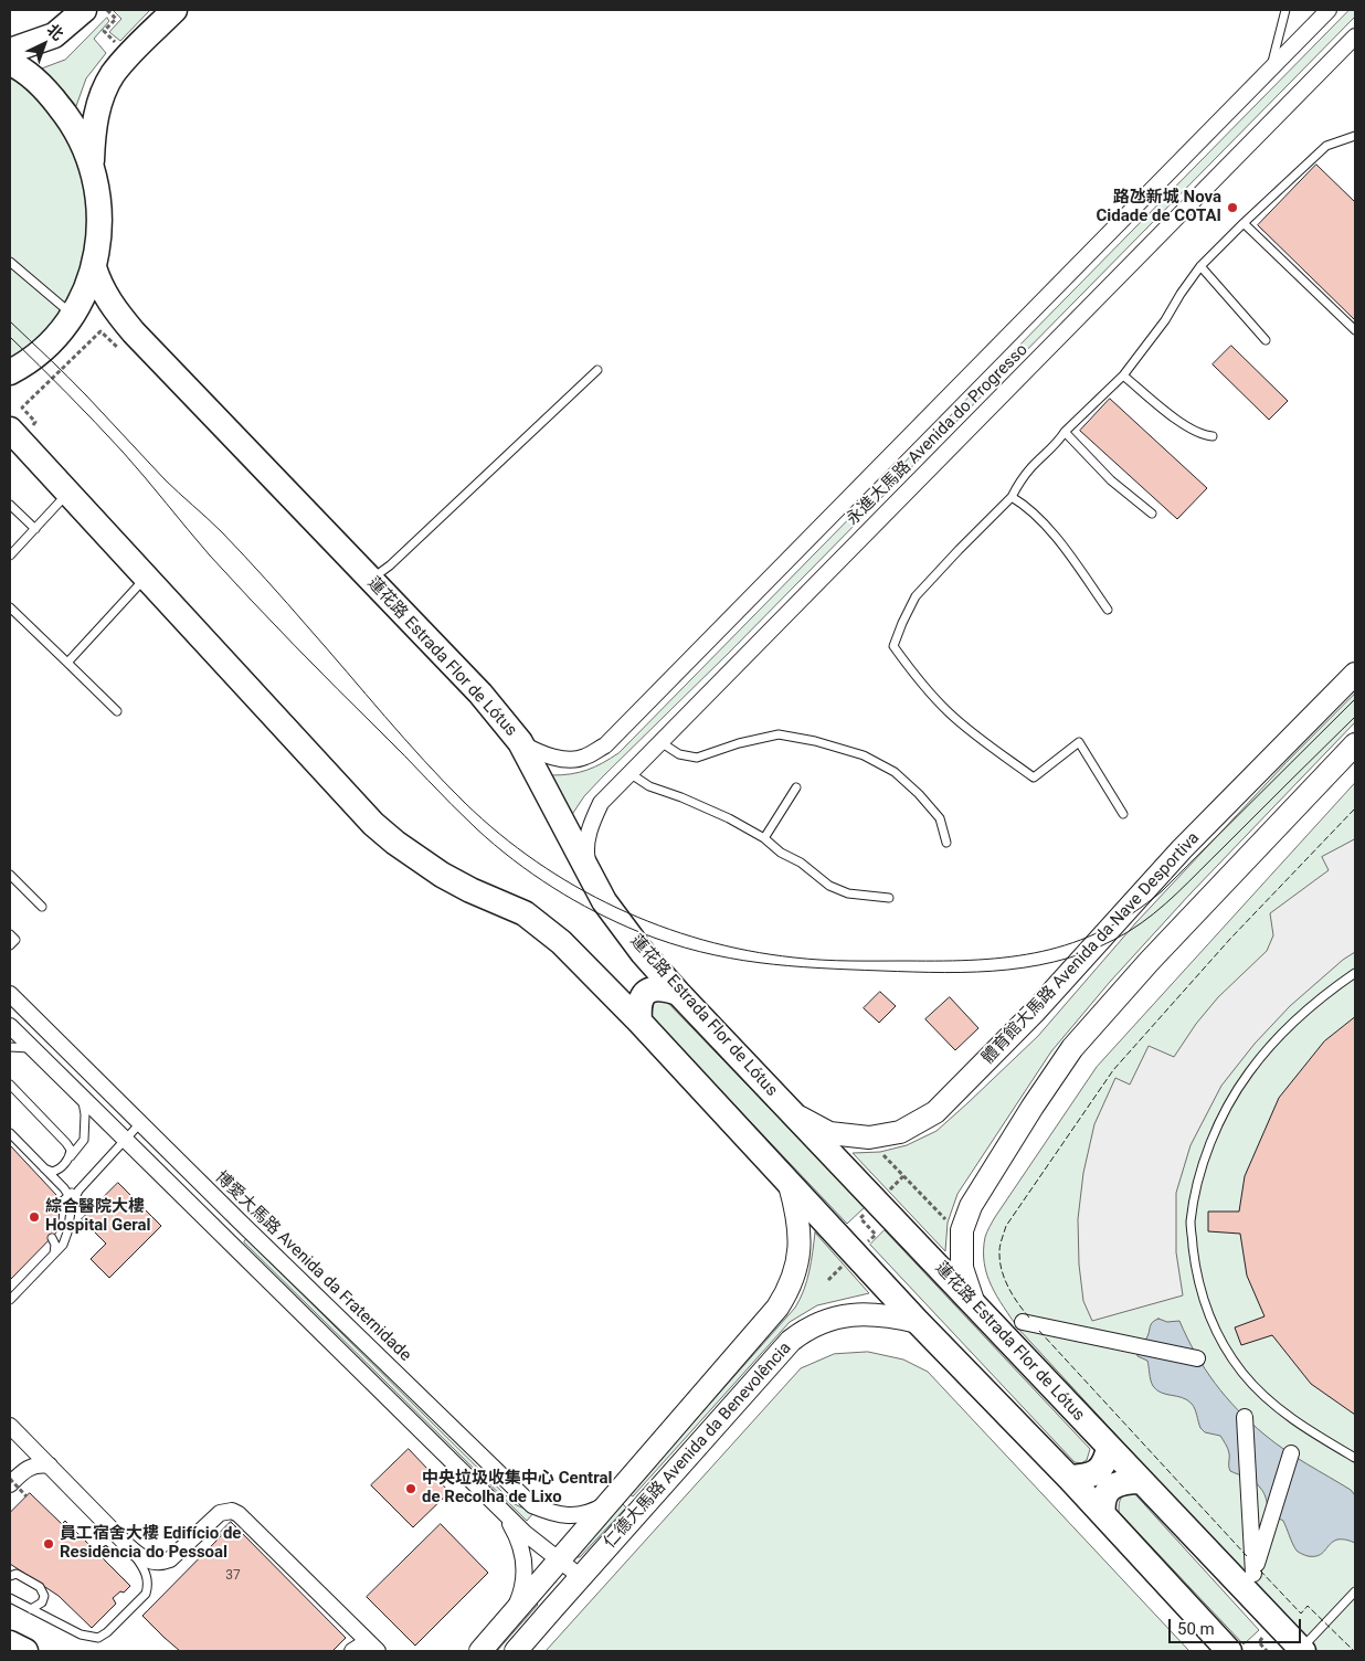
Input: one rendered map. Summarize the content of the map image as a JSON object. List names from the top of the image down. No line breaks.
{"streets":{"main road":["蓮花路 Estrada Flor de Lótus","體育館大馬路 Avenida da Nave Desportiva","仁德大馬路 Avenida da Benevolência"],"street":["永進大馬路 Avenida do Progresso","博愛大馬路 Avenida da Fraternidade"]},"crossings":[["永進大馬路 Avenida do Progresso","蓮花路 Estrada Flor de Lótus"],["蓮花路 Estrada Flor de Lótus","體育館大馬路 Avenida da Nave Desportiva"],["博愛大馬路 Avenida da Fraternidade","仁德大馬路 Avenida da Benevolência"]],"places":["路氹新城 Nova Cidade de COTAI","綜合醫院大樓 Hospital Geral","中央垃圾收集中心 Central de Recolha de Lixo","員工宿舍大樓 Edifício de Residência do Pessoal"],"house_numbers":["37"],"scale_bar":"50 m","north":"top right"}
